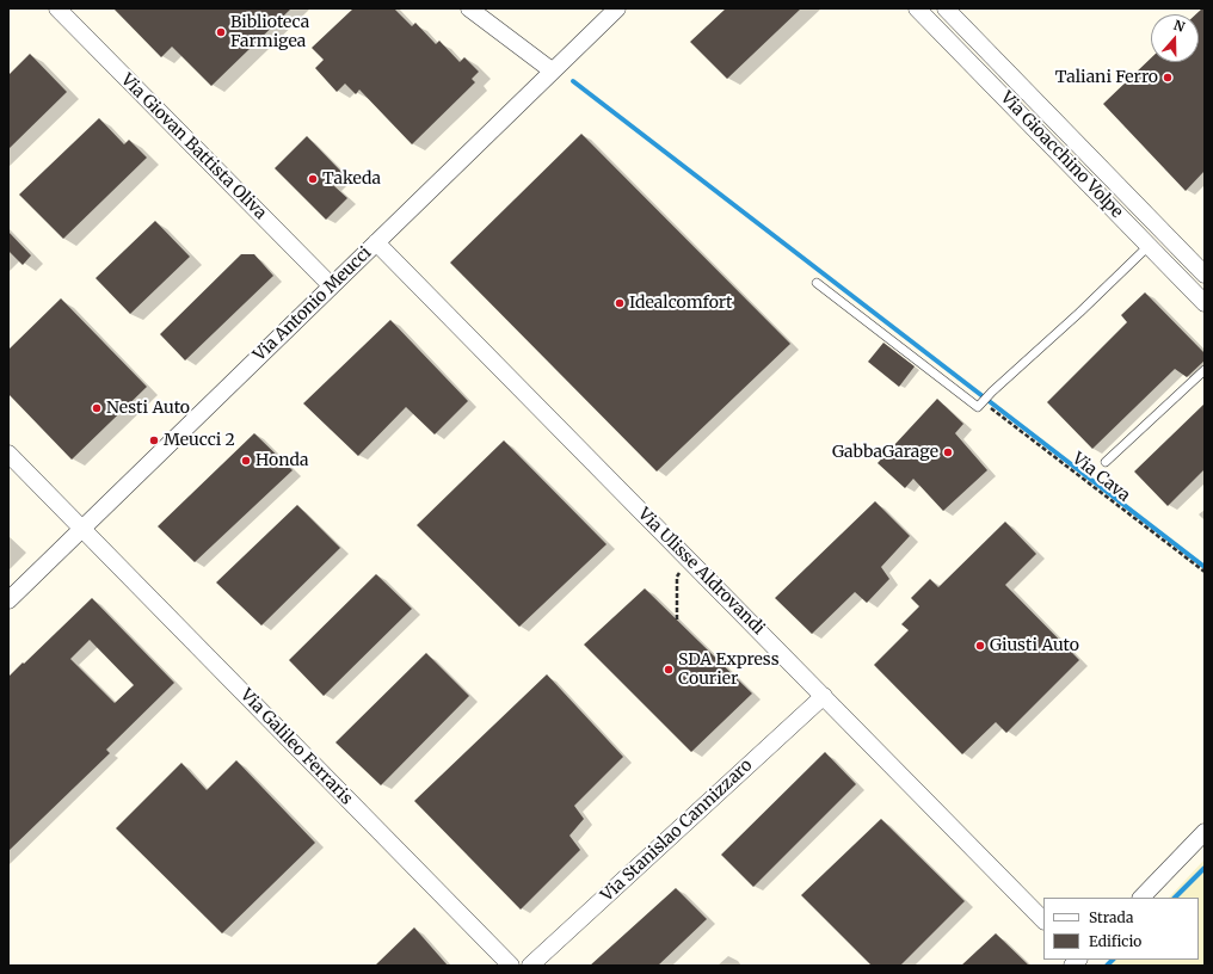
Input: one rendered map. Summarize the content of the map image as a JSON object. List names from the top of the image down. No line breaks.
{"streets":{"street":["Via Giovan Battista Oliva","Via Gioacchino Volpe","Via Antonio Meucci","Via Ulisse Aldrovandi","Via Galileo Ferraris","Via Stanislao Cannizzaro"],"path":["Via Cava"]},"crossings":[["Via Giovan Battista Oliva","Via Antonio Meucci"],["Via Antonio Meucci","Via Ulisse Aldrovandi"],["Via Antonio Meucci","Via Galileo Ferraris"],["Via Ulisse Aldrovandi","Via Stanislao Cannizzaro"]],"places":["Biblioteca Farmigea","Taliani Ferro","Takeda","Idealcomfort","Nesti Auto","Meucci 2","GabbaGarage","Honda","Giusti Auto","SDA Express Courier"],"legend":["Strada","Edificio"],"north":"top"}
